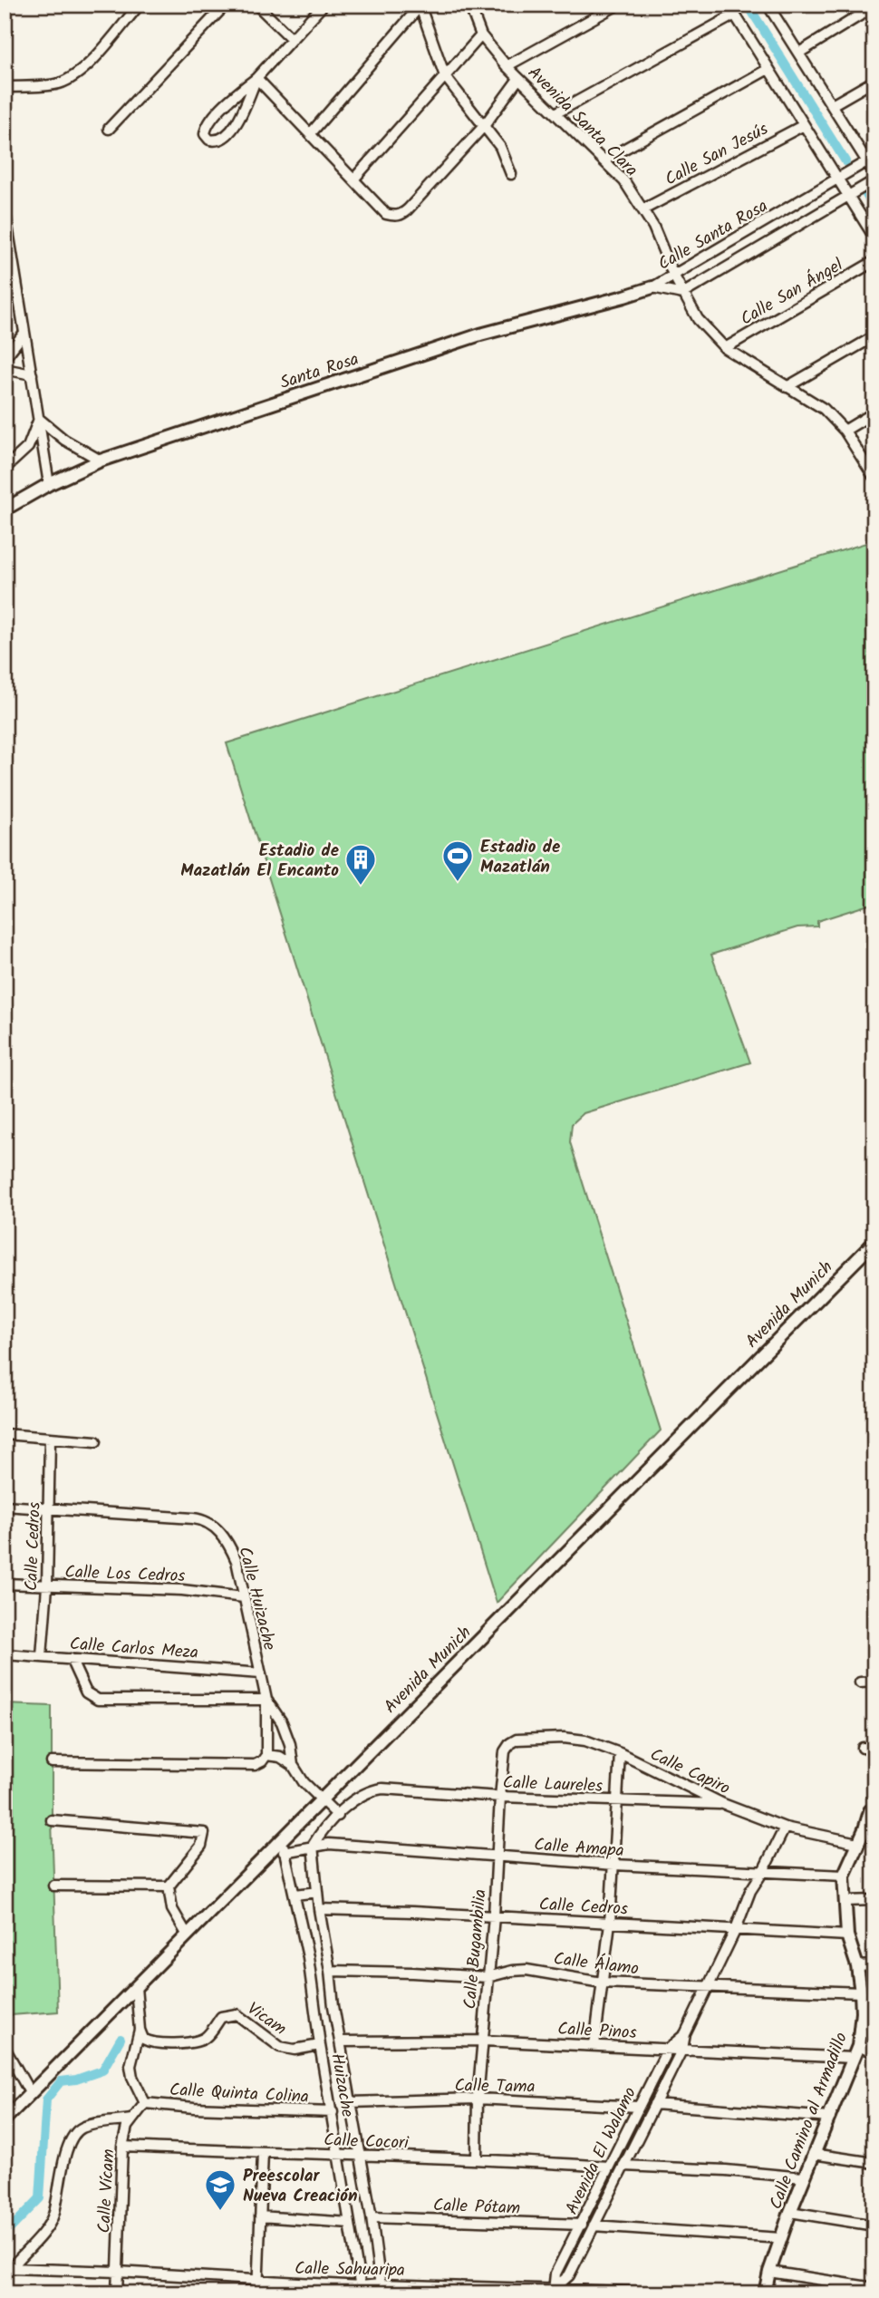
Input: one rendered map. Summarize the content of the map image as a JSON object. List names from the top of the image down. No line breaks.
{"streets":{"main road":["Santa Rosa","Avenida Munich","Calle Camino al Armadillo"],"street":["Avenida Santa Clara","Calle San Jesús","Calle Santa Rosa","Calle San Ángel","Calle Cedros","Calle Los Cedros","Calle Huizache","Calle Carlos Meza","Calle Capiro","Calle Laureles","Calle Amapa","Calle Bugambilia","Calle Álamo","Vicam","Calle Pinos","Huizache","Calle Tama","Calle Quinta Colina","Calle Cocori","Avenida El Walamo","Calle Vícam","Calle Pótam","Calle Sahuaripa"]},"crossings":[["Avenida Santa Clara","Calle San Jesús"],["Avenida Santa Clara","Calle Santa Rosa"],["Avenida Santa Clara","Calle San Ángel"],["Calle Santa Rosa","Santa Rosa"],["Avenida Munich","Calle Huizache"],["Avenida Munich","Huizache"],["Calle Cedros","Calle Los Cedros"],["Calle Cedros","Calle Huizache"],["Calle Cedros","Calle Carlos Meza"],["Calle Cedros","Calle Bugambilia"],["Calle Cedros","Huizache"],["Calle Cedros","Calle Camino al Armadillo"],["Calle Cedros","Avenida El Walamo"],["Calle Los Cedros","Calle Huizache"],["Calle Huizache","Calle Carlos Meza"],["Calle Huizache","Calle Laureles"],["Calle Capiro","Calle Laureles"],["Calle Capiro","Calle Bugambilia"],["Calle Capiro","Calle Camino al Armadillo"],["Calle Capiro","Avenida El Walamo"],["Calle Laureles","Calle Bugambilia"],["Calle Amapa","Calle Bugambilia"],["Calle Amapa","Huizache"],["Calle Amapa","Calle Camino al Armadillo"],["Calle Amapa","Avenida El Walamo"],["Calle Bugambilia","Calle Álamo"],["Calle Bugambilia","Calle Pinos"],["Calle Bugambilia","Calle Tama"],["Calle Bugambilia","Calle Cocori"],["Calle Álamo","Huizache"],["Calle Álamo","Calle Camino al Armadillo"],["Calle Álamo","Avenida El Walamo"],["Vicam","Huizache"],["Calle Pinos","Huizache"],["Calle Pinos","Calle Camino al Armadillo"],["Calle Pinos","Avenida El Walamo"],["Huizache","Calle Tama"],["Huizache","Calle Quinta Colina"],["Huizache","Calle Cocori"],["Huizache","Calle Pótam"],["Huizache","Calle Sahuaripa"],["Calle Tama","Avenida El Walamo"],["Calle Quinta Colina","Calle Vícam"],["Calle Cocori","Avenida El Walamo"],["Calle Cocori","Calle Vícam"],["Avenida El Walamo","Calle Pótam"],["Avenida El Walamo","Calle Sahuaripa"],["Calle Vícam","Calle Sahuaripa"]],"places":{"sports":["Estadio de Mazatlán"],"building":["Estadio de Mazatlán El Encanto"],"school or university":["Preescolar Nueva Creación"]}}
